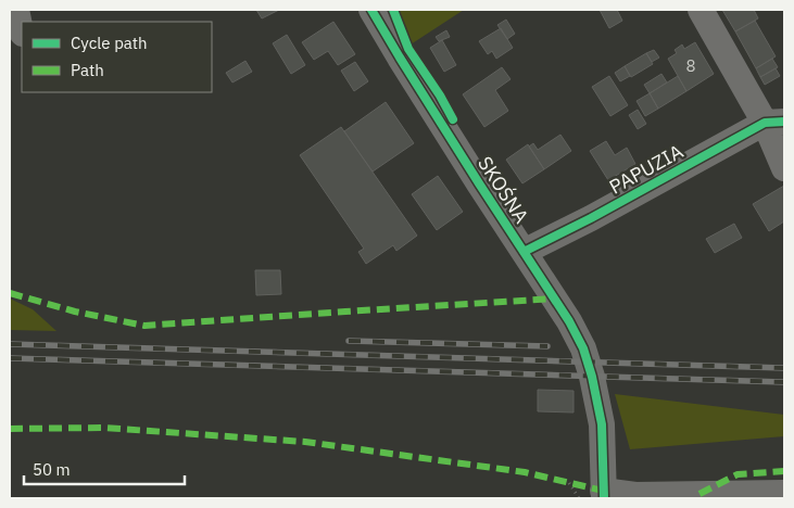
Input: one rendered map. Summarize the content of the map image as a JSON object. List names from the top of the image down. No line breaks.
{"streets":{"street":["PAPUZIA","SKOŚNA"]},"crossings":[["PAPUZIA","SKOŚNA"]],"house_numbers":["8"],"legend":["Cycle path","Path"],"scale_bar":"50 m"}
